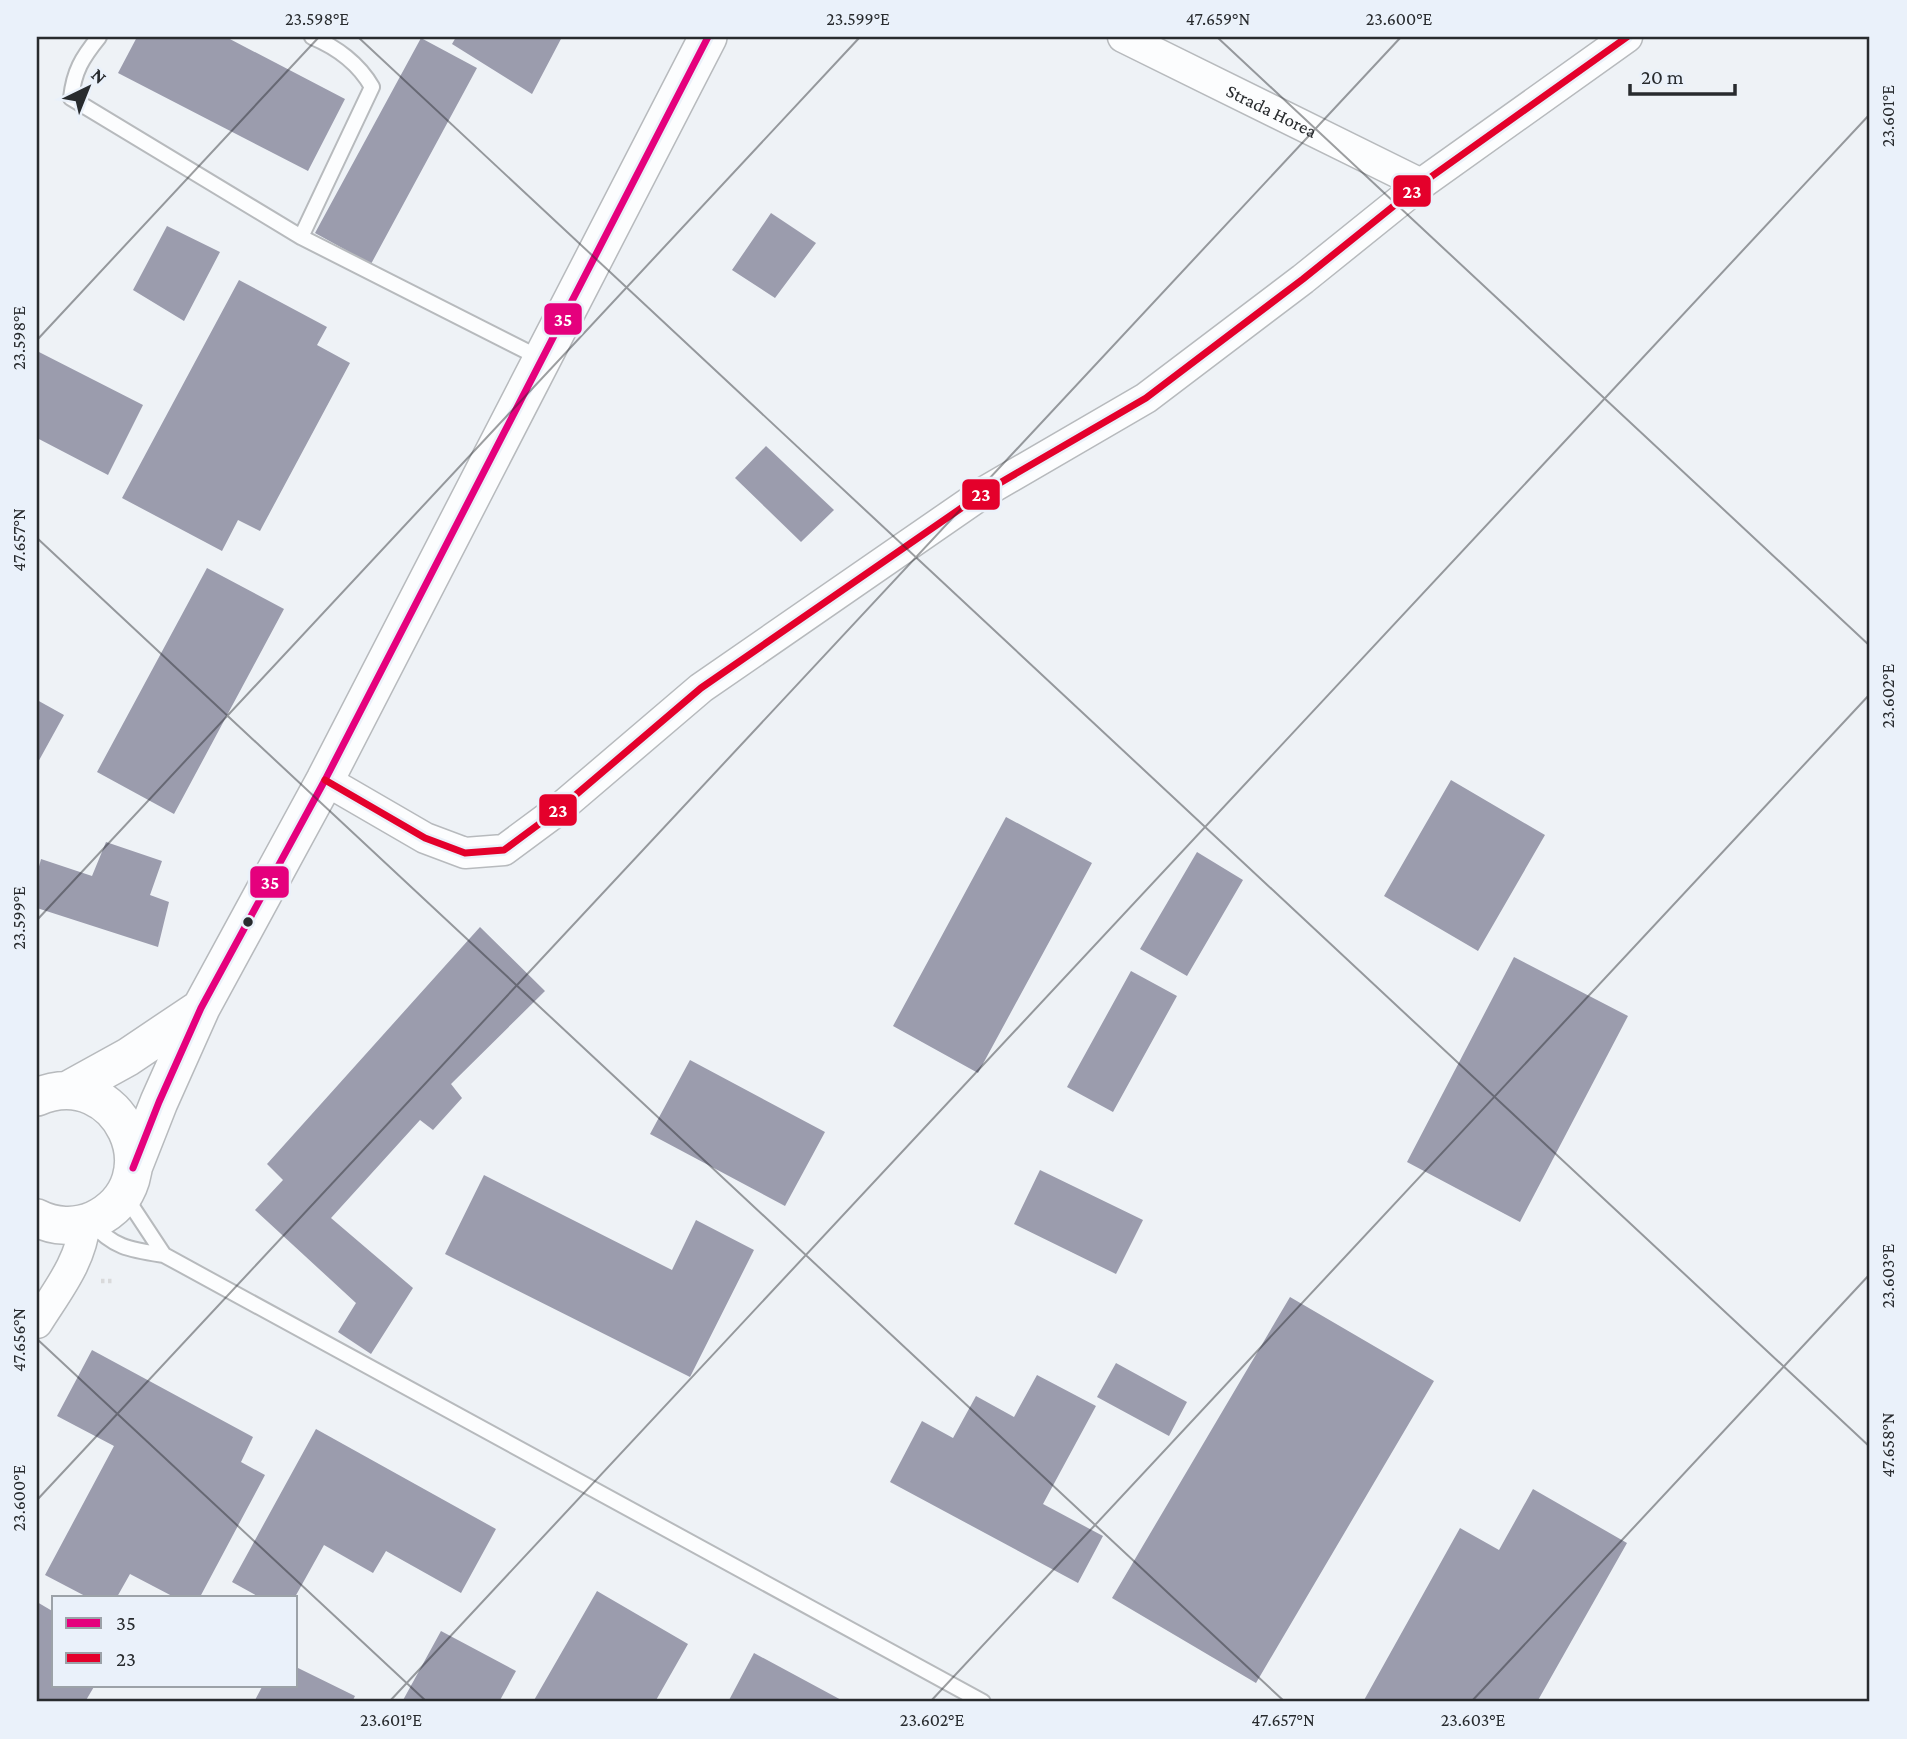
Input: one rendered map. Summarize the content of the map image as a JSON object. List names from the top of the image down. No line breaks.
{"streets":{"street":["Strada Horea"]},"lines":["transit line 35","transit line 23"],"legend":["35","23"],"scale_bar":"20 m","north":"top right","coordinates":["23.598°E","23.599°E","47.659°N","23.600°E","23.601°E","47.657°N","23.602°E","23.603°E","47.656°N","47.658°N"]}
